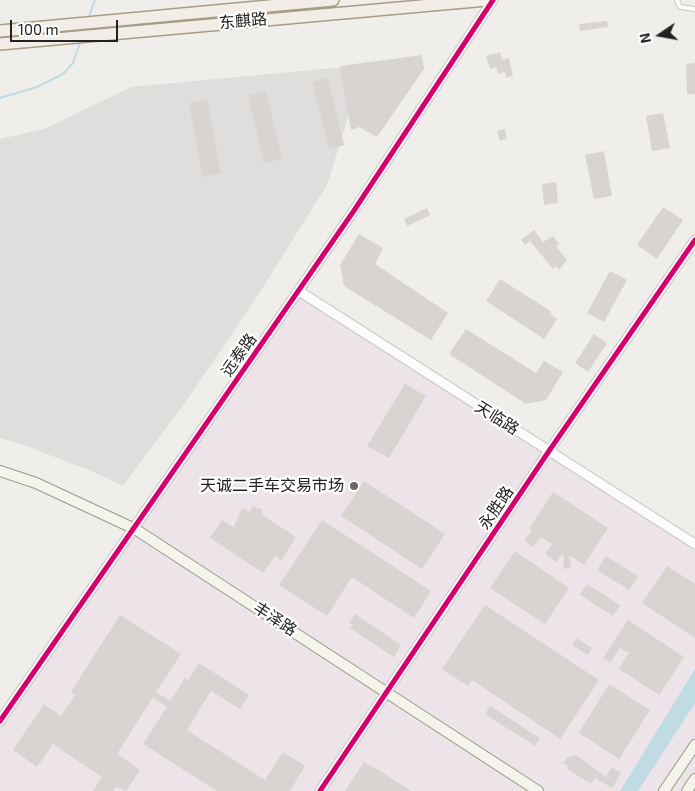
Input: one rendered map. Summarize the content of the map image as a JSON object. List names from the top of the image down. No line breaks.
{"streets":{"main road":["东麒路","丰泽路"],"street":["远泰路","天临路","永胜路"]},"crossings":[["远泰路","天临路"],["远泰路","丰泽路"],["天临路","永胜路"],["永胜路","丰泽路"]],"places":["天诚二手车交易市场"],"scale_bar":"100 m","north":"left"}
